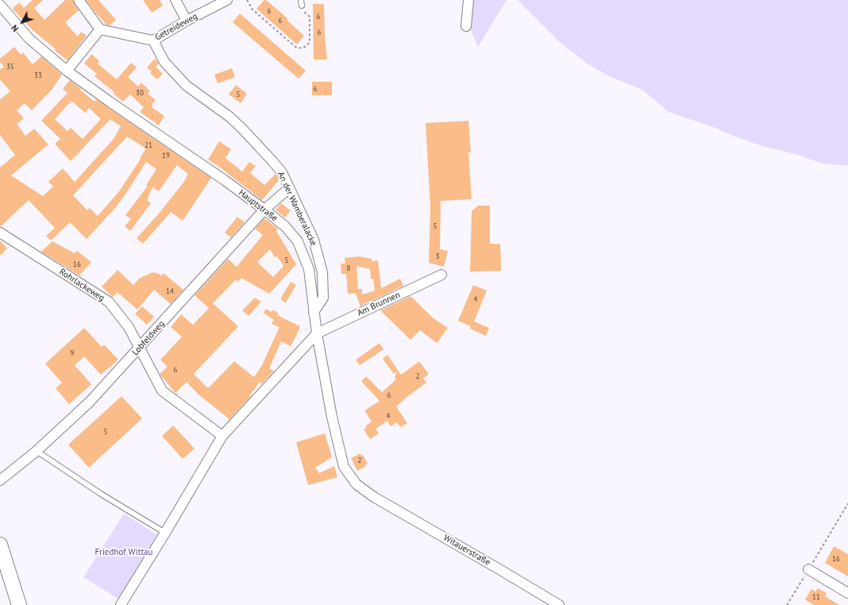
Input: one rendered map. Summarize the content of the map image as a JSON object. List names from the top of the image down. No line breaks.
{"streets":{"street":["Getreideweg","Hauptstraße","An der Wamberalacke","Rohrlackeweg","Am Brunnen","Lobfeldweg","Witauerstraße"]},"crossings":[["Getreideweg","An der Wamberalacke"],["Hauptstraße","An der Wamberalacke"],["Hauptstraße","Am Brunnen"],["Hauptstraße","Lobfeldweg"],["Hauptstraße","Witauerstraße"],["An der Wamberalacke","Lobfeldweg"],["Rohrlackeweg","Lobfeldweg"]],"parks":["Friedhof Wittau"],"house_numbers":["6","6","6","6","35","33","6","30","5","21","19","5","3","5","16","8","14","4","9","6","2","6","4","5","2","16","11"],"north":"bottom left"}
